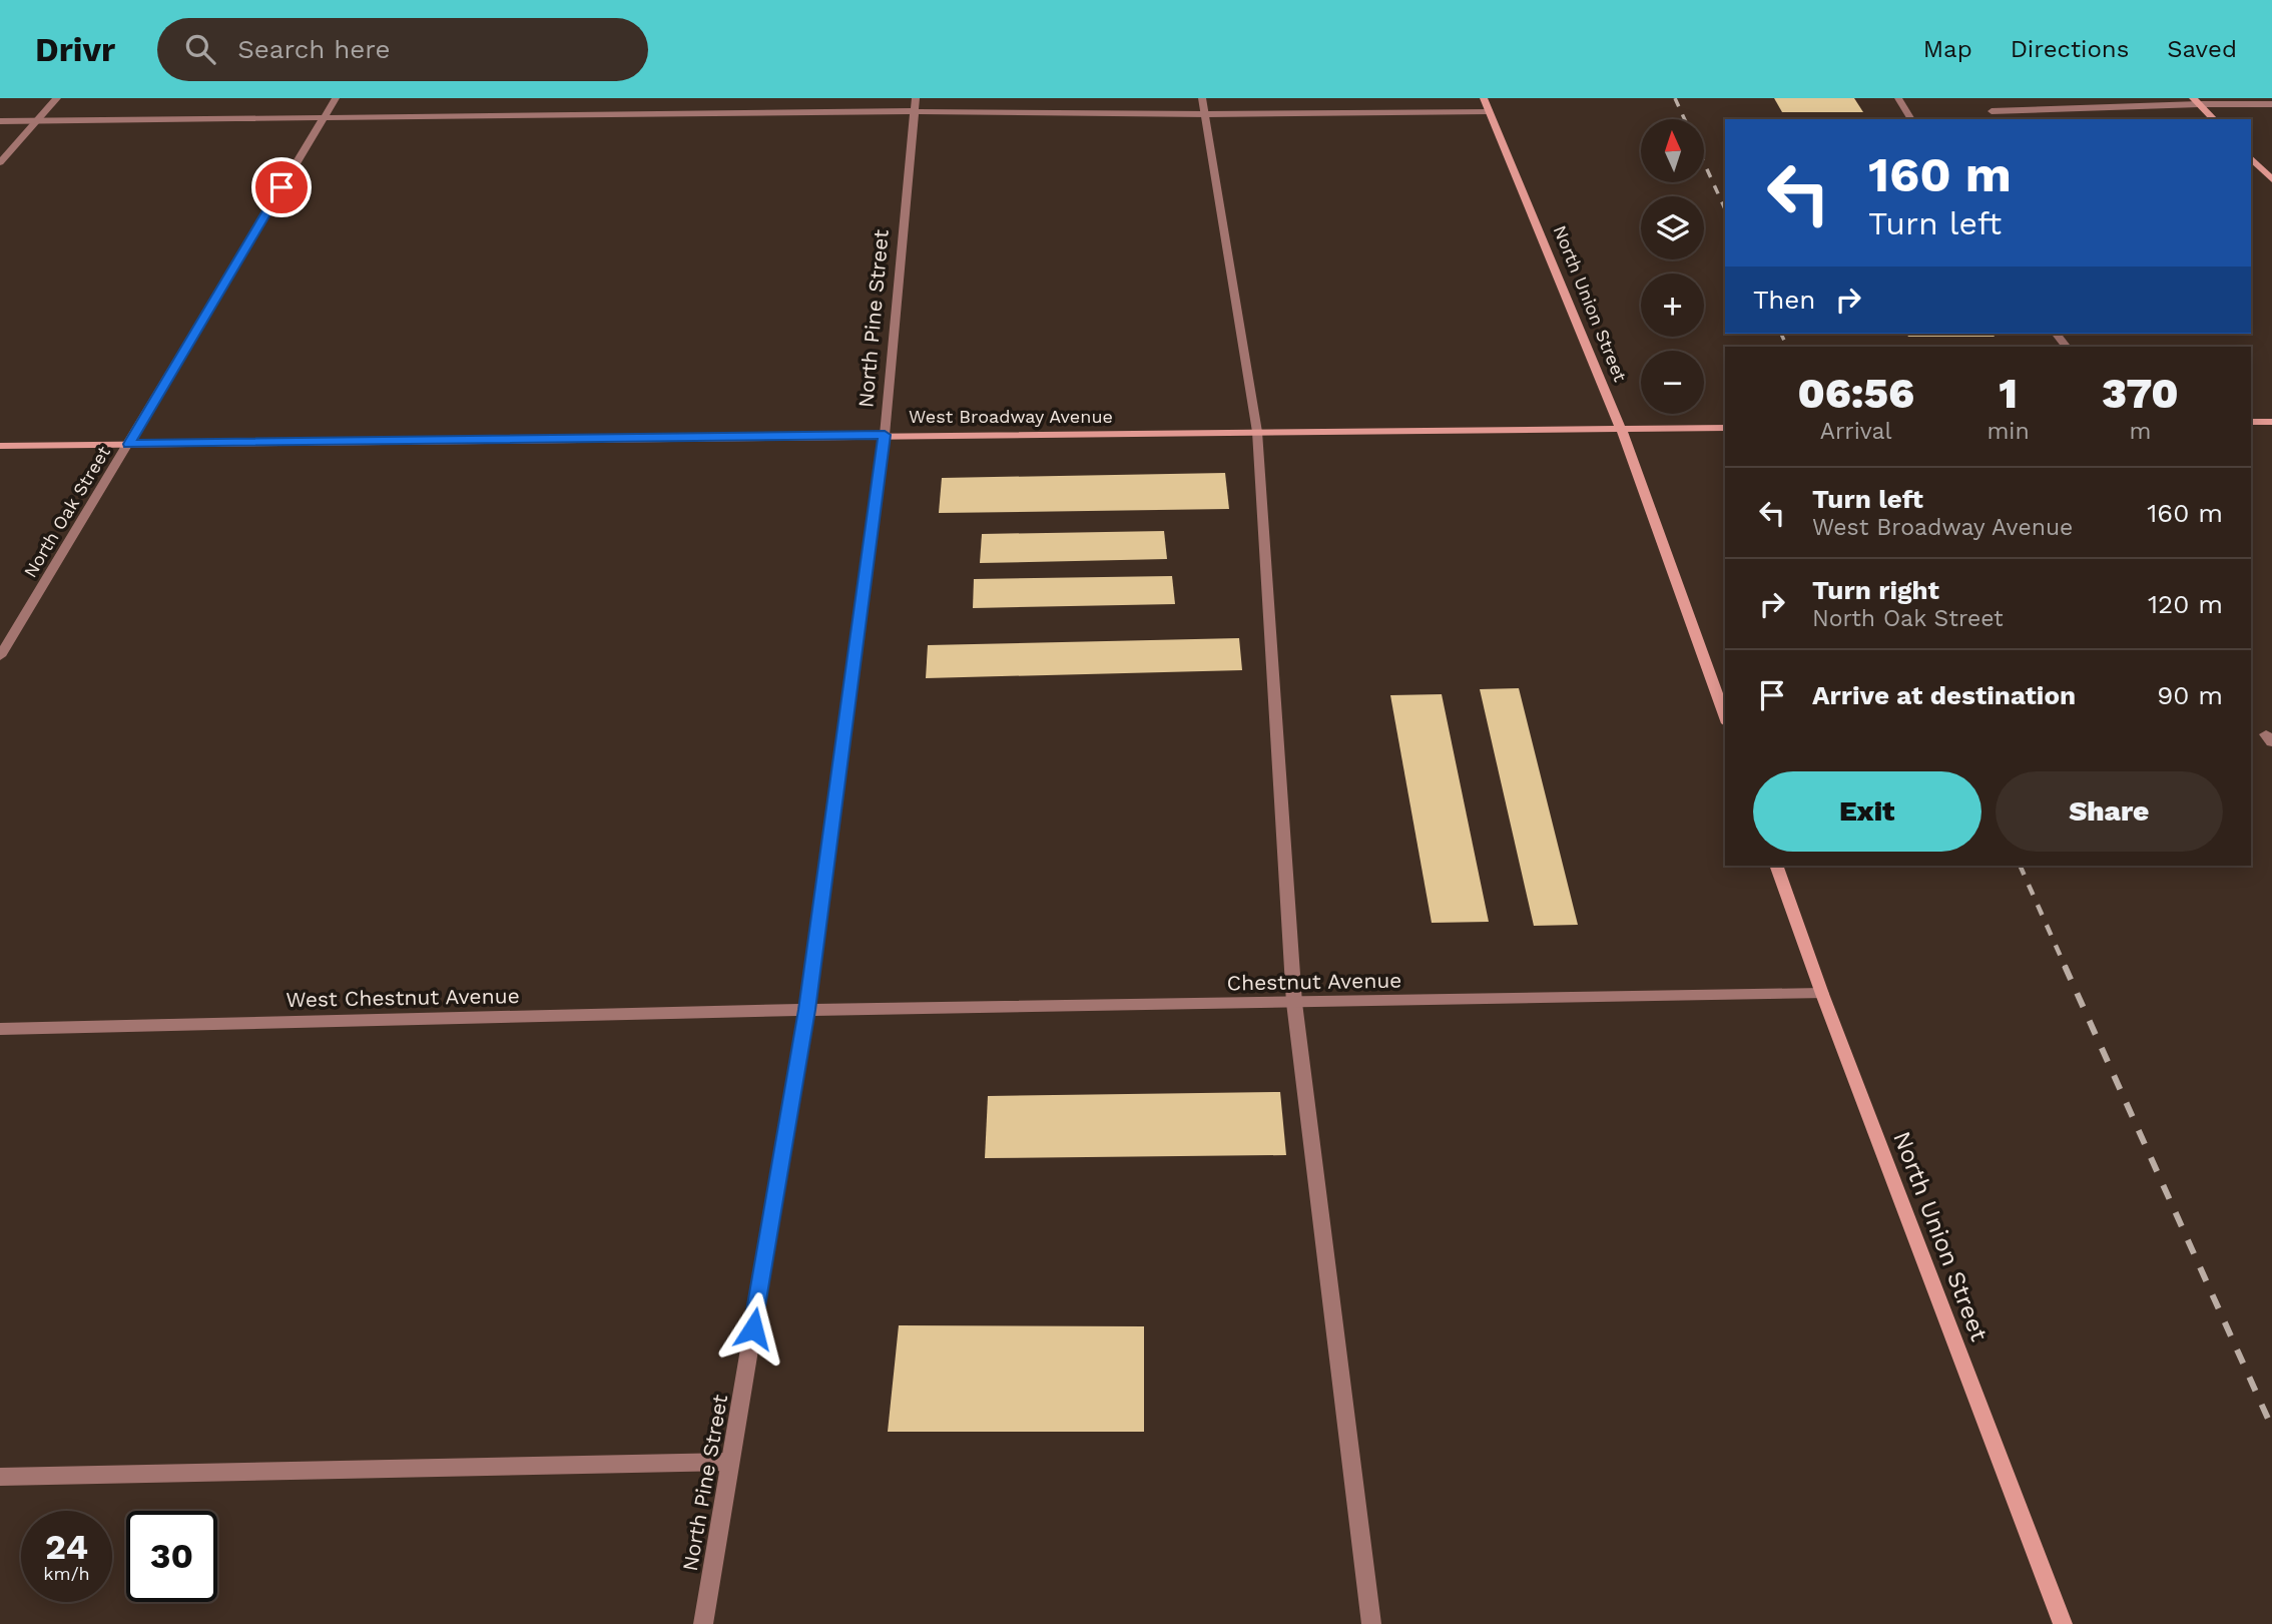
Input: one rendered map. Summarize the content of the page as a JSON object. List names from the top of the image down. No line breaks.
{"streets":{"street":["North Union Street","North Pine Street","West Broadway Avenue","North Oak Street","Chestnut Avenue","West Chestnut Avenue"]},"crossings":[["North Union Street","West Broadway Avenue"],["North Union Street","Chestnut Avenue"],["North Pine Street","West Broadway Avenue"],["North Pine Street","Chestnut Avenue"],["North Pine Street","West Chestnut Avenue"],["West Broadway Avenue","North Oak Street"],["Chestnut Avenue","West Chestnut Avenue"]],"north":"top","page":{"header":"Drivr","search":"Search here","nav":["Map","Directions","Saved"],"map_buttons":["+","−"],"turn":["160 m","Turn left"],"then":"Then","eta":["06:56","Arrival","1","min","370","m"],"list":[{"name":"Turn left","note":"West Broadway Avenue","value":"160 m"},{"name":"Turn right","note":"North Oak Street","value":"120 m"},{"name":"Arrive at destination","value":"90 m"}],"buttons":["Exit","Share"],"speed":"24 km/h","limit":"30"}}
